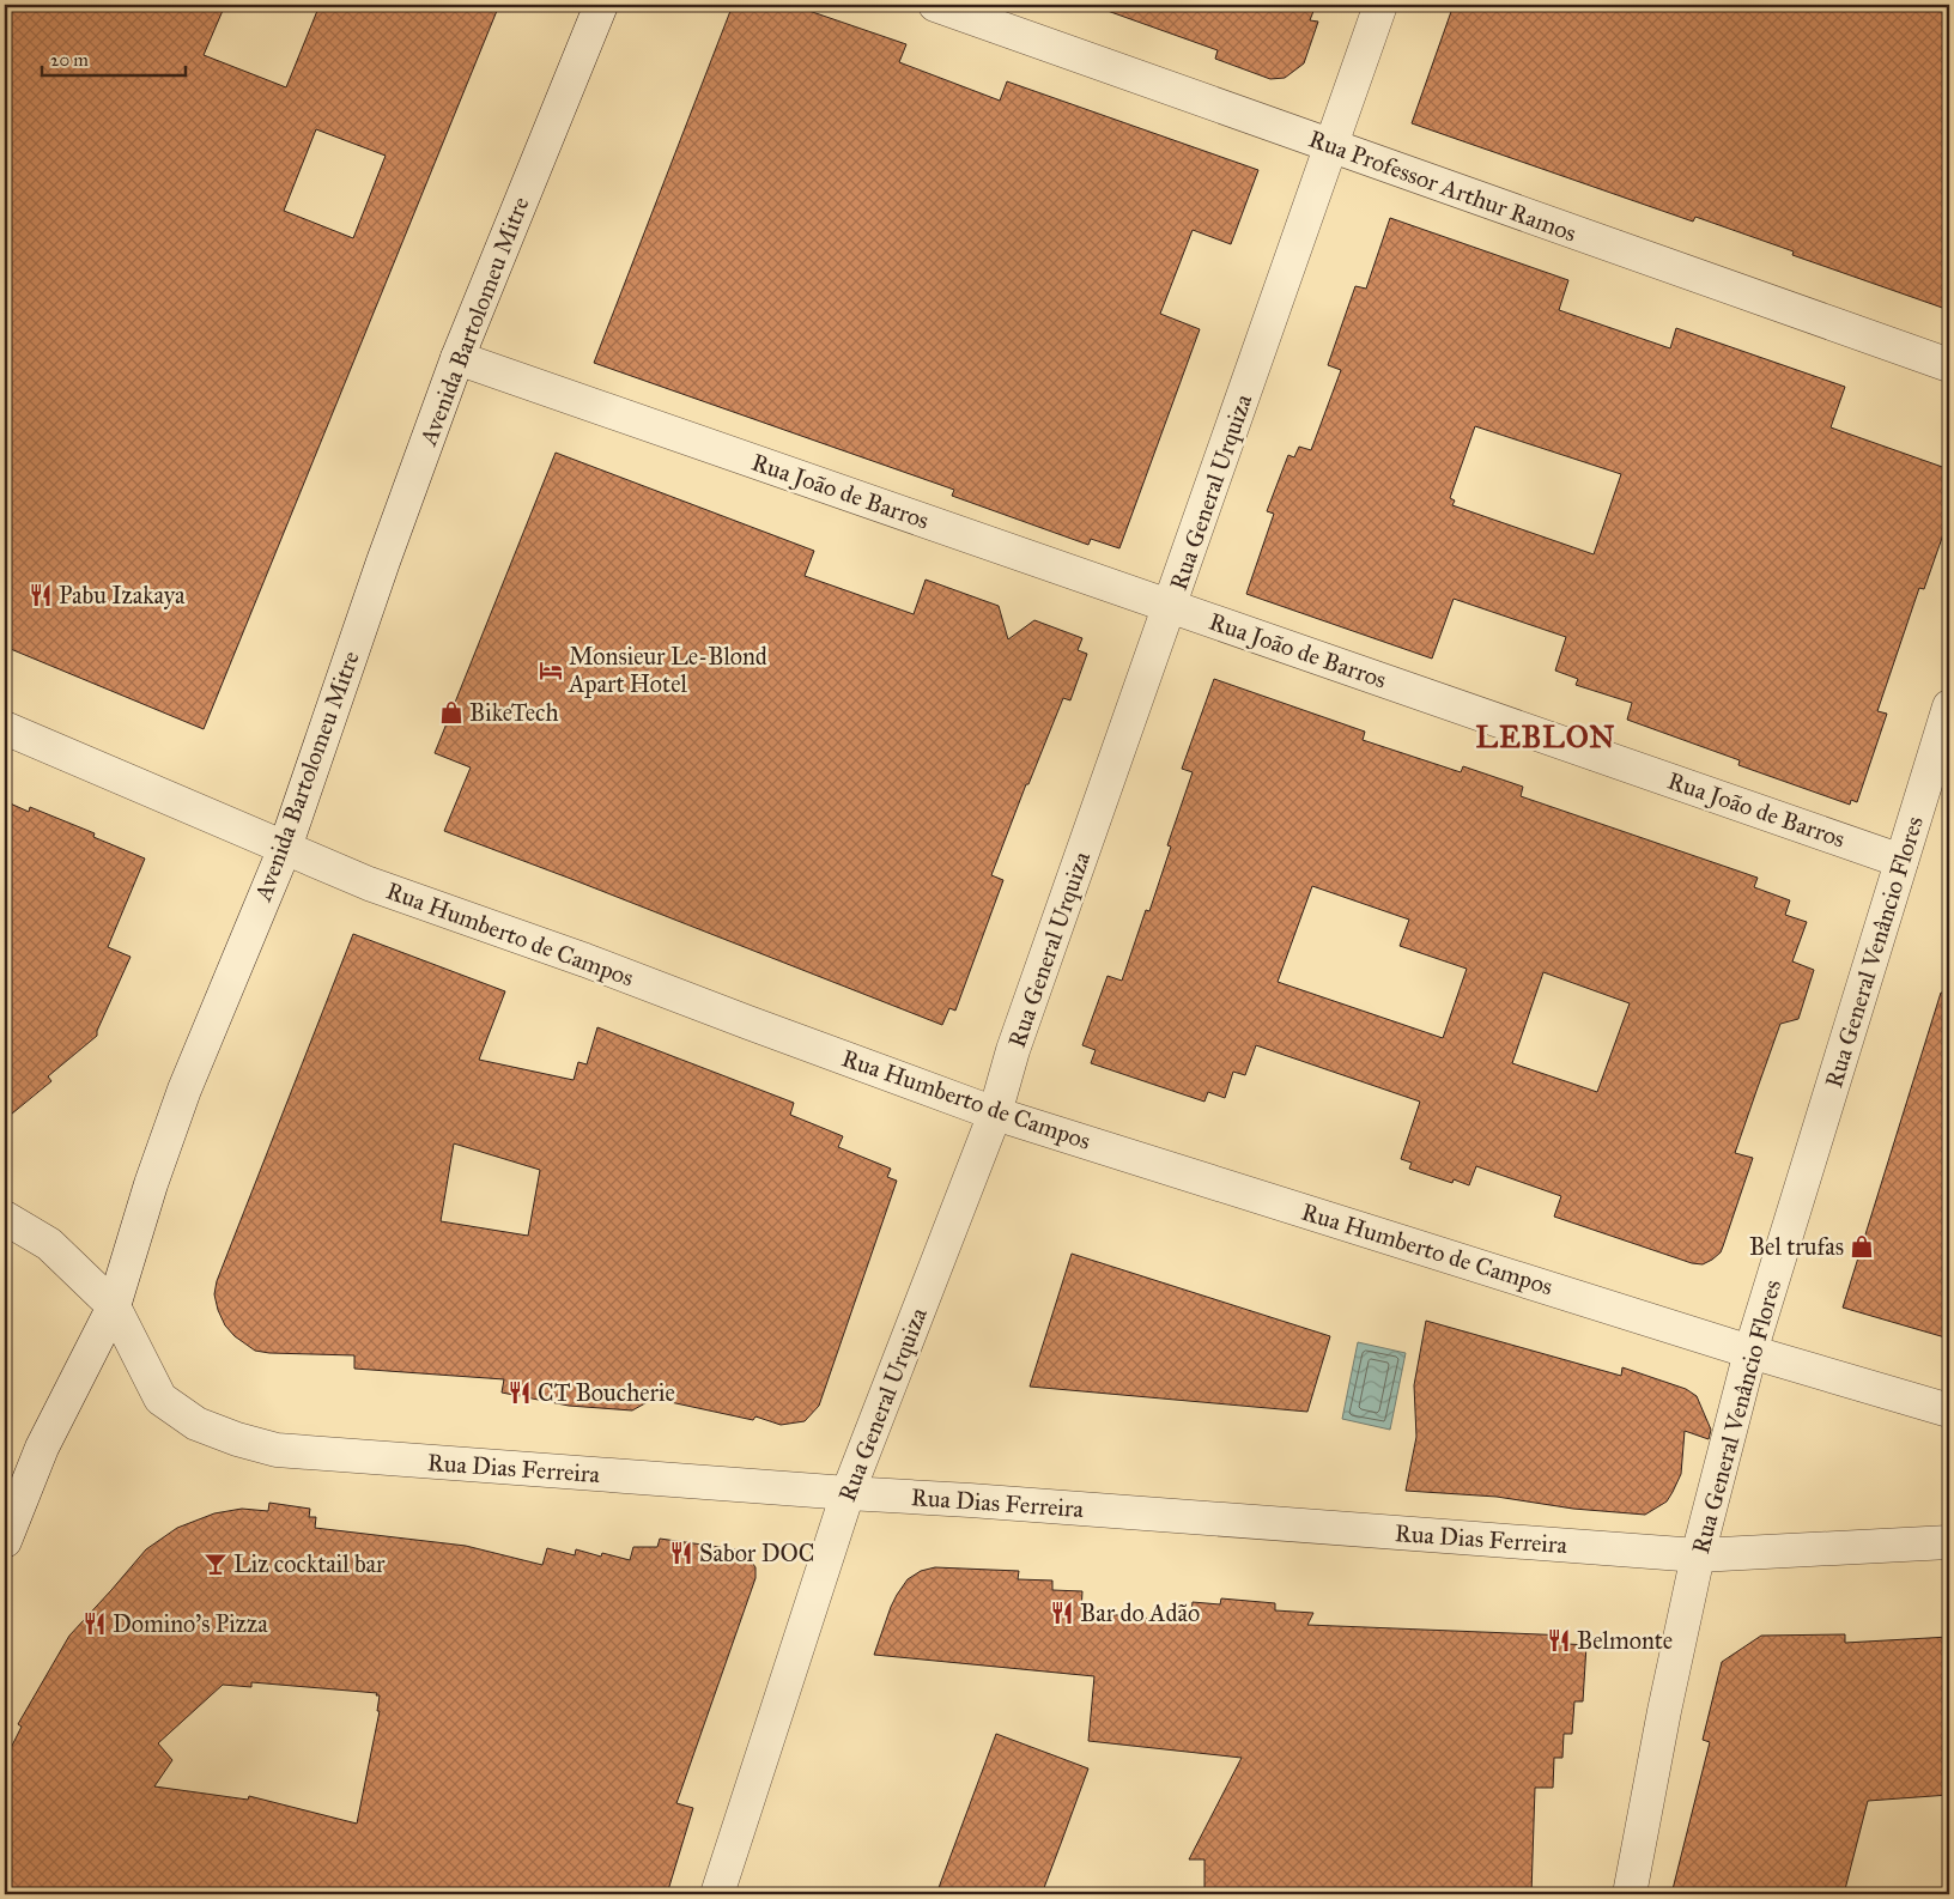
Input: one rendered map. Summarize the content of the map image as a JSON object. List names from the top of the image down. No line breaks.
{"streets":{"street":["Rua Professor Arthur Ramos","Avenida Bartolomeu Mitre","Rua João de Barros","Rua General Urquiza","Rua Humberto de Campos","Rua General Venâncio Flores","Rua Dias Ferreira"]},"crossings":[["Rua Professor Arthur Ramos","Rua General Urquiza"],["Avenida Bartolomeu Mitre","Rua João de Barros"],["Avenida Bartolomeu Mitre","Rua Humberto de Campos"],["Avenida Bartolomeu Mitre","Rua Dias Ferreira"],["Rua João de Barros","Rua General Urquiza"],["Rua João de Barros","Rua General Venâncio Flores"],["Rua General Urquiza","Rua Humberto de Campos"],["Rua General Urquiza","Rua Dias Ferreira"],["Rua Humberto de Campos","Rua General Venâncio Flores"],["Rua General Venâncio Flores","Rua Dias Ferreira"]],"districts":["LEBLON"],"places":{"restaurant":["Pabu Izakaya","CT Boucherie","Sabor DOC","Bar do Adão","Domino's Pizza","Belmonte"],"hotel":["Monsieur Le-Blond Apart Hotel"],"shop":["BikeTech","Bel trufas"],"bar":["Liz cocktail bar"]},"scale_bar":"20 m"}
